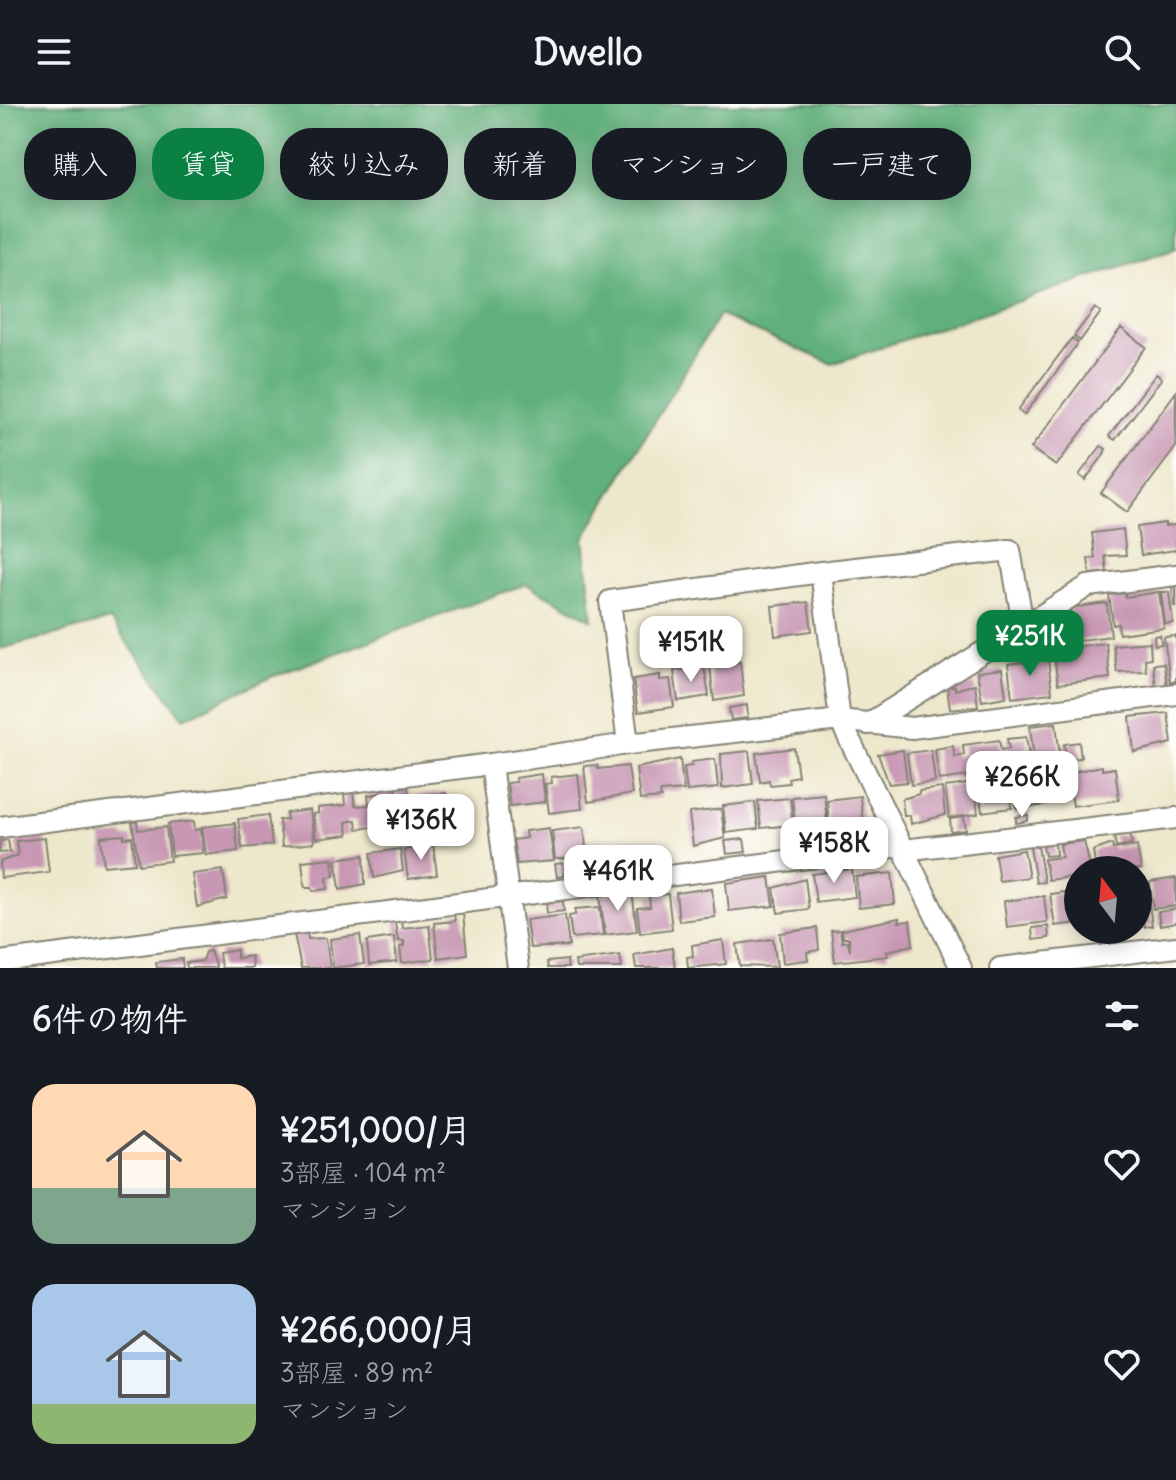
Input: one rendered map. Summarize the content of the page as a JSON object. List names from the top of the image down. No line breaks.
{"north":"top","page":{"header":"Dwello","chip":["購入","賃貸","絞り込み","新着","マンション","一戸建て"],"price":["¥251K","¥151K","¥266K","¥136K","¥158K","¥461K"],"heading":"6件の物件","list":[{"name":"¥251,000/月","note":"3部屋 · 104 m² · マンション"},{"name":"¥266,000/月","note":"3部屋 · 89 m² · マンション"}]}}
